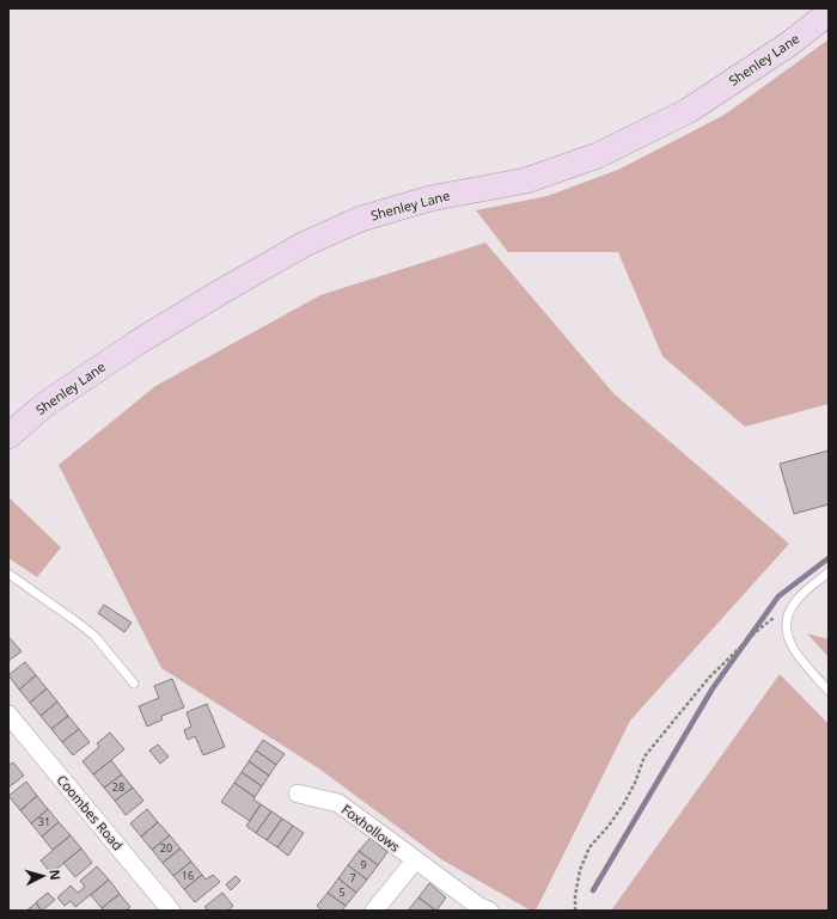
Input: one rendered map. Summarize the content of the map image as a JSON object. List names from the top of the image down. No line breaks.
{"streets":{"main road":["Shenley Lane"],"street":["Coombes Road","Foxhollows"]},"house_numbers":["28","31","20","9","16","7","5"],"north":"right"}
